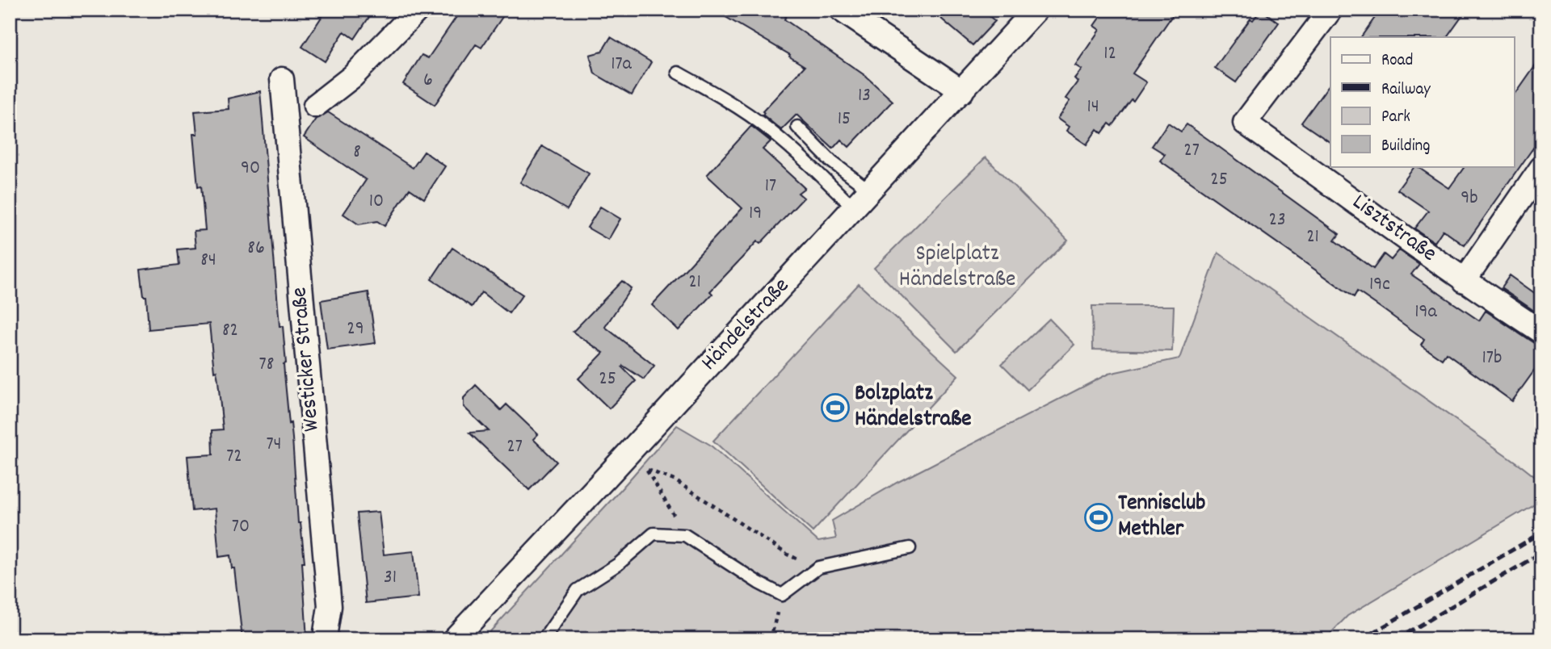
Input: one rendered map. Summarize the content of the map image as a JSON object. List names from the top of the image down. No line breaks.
{"streets":{"street":["Lisztstraße","Händelstraße","Westicker Straße"]},"parks":["Spielplatz Händelstraße"],"places":{"sports":["Bolzplatz Händelstraße","Tennisclub Methler"]},"house_numbers":["12","17a","6","13","14","15","27","8","90","25","17","9b","10","19","23","21","86","84","21","19c","19a","29","82","17b","78","25","74","27","72","70","31"],"legend":["Road","Railway","Park","Building"]}
